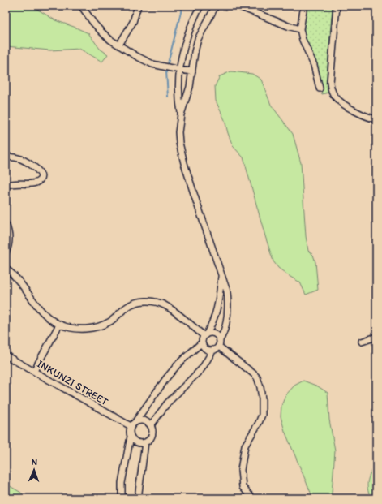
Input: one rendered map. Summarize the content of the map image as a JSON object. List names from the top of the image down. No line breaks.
{"streets":{"street":["INKUNZI STREET"]},"north":"top"}
